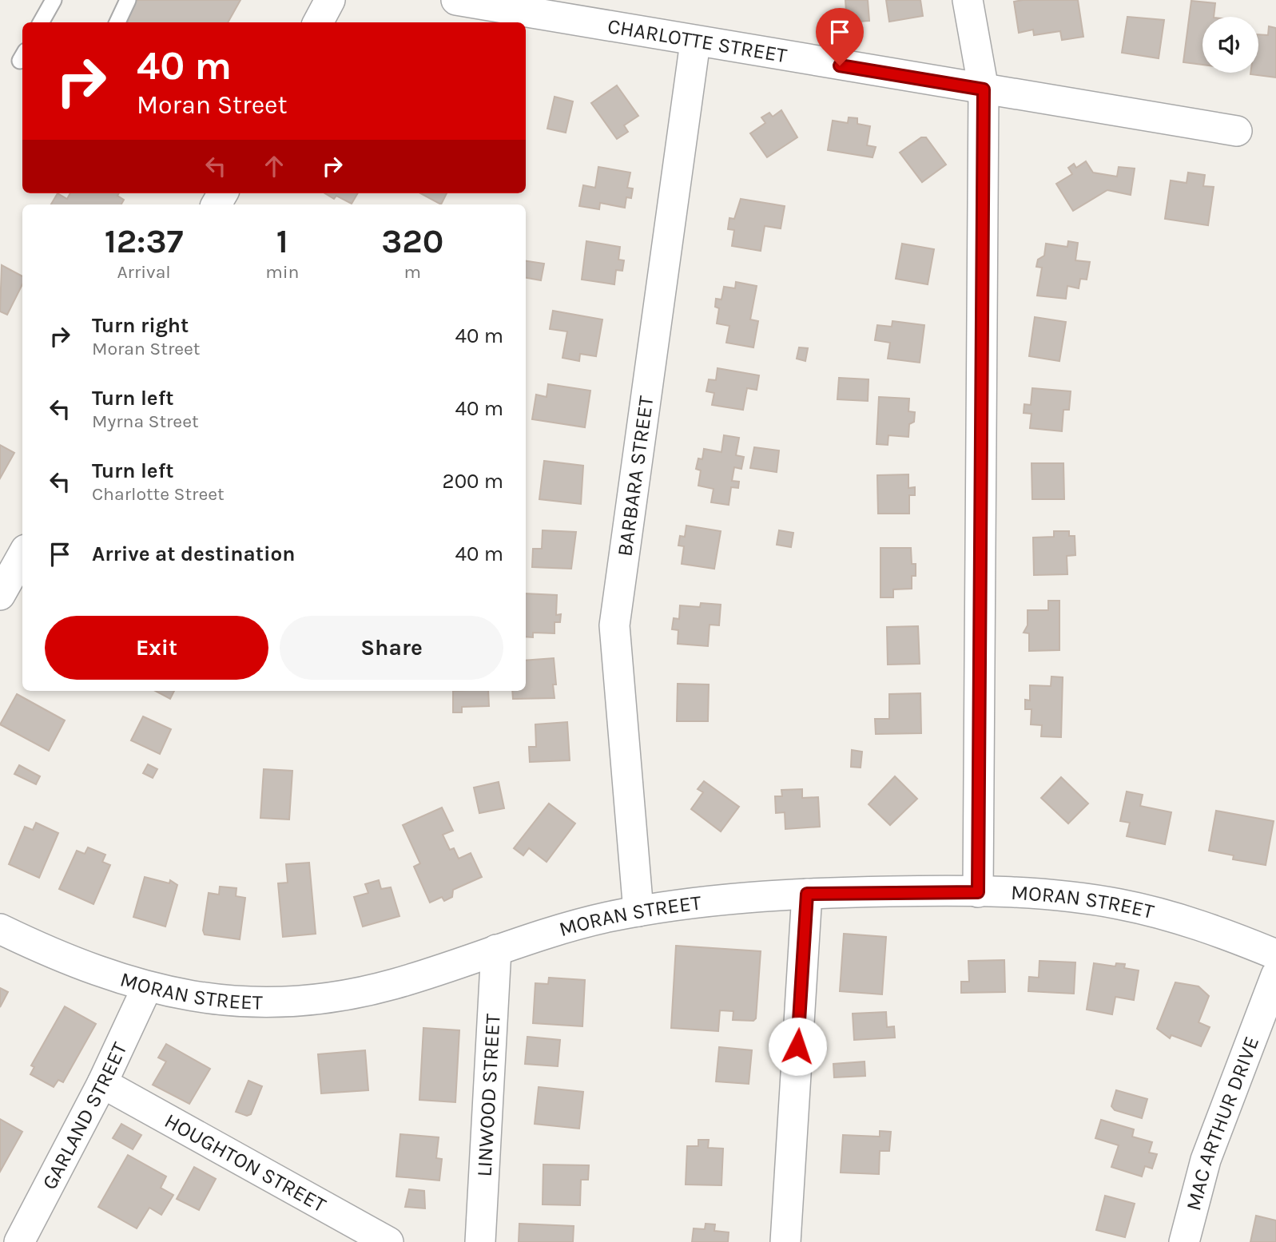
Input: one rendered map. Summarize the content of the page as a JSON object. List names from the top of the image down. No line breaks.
{"streets":{"street":["CHARLOTTE STREET","BARBARA STREET","MORAN STREET","LINWOOD STREET","GARLAND STREET","MAC ARTHUR DRIVE","HOUGHTON STREET"]},"crossings":[["CHARLOTTE STREET","BARBARA STREET"],["BARBARA STREET","MORAN STREET"],["MORAN STREET","LINWOOD STREET"],["MORAN STREET","GARLAND STREET"],["GARLAND STREET","HOUGHTON STREET"]],"page":{"turn":["40 m","Moran Street"],"eta":["12:37","Arrival","1","min","320","m"],"list":[{"name":"Turn right","note":"Moran Street","value":"40 m"},{"name":"Turn left","note":"Myrna Street","value":"40 m"},{"name":"Turn left","note":"Charlotte Street","value":"200 m"},{"name":"Arrive at destination","value":"40 m"}],"buttons":["Exit","Share"]}}
